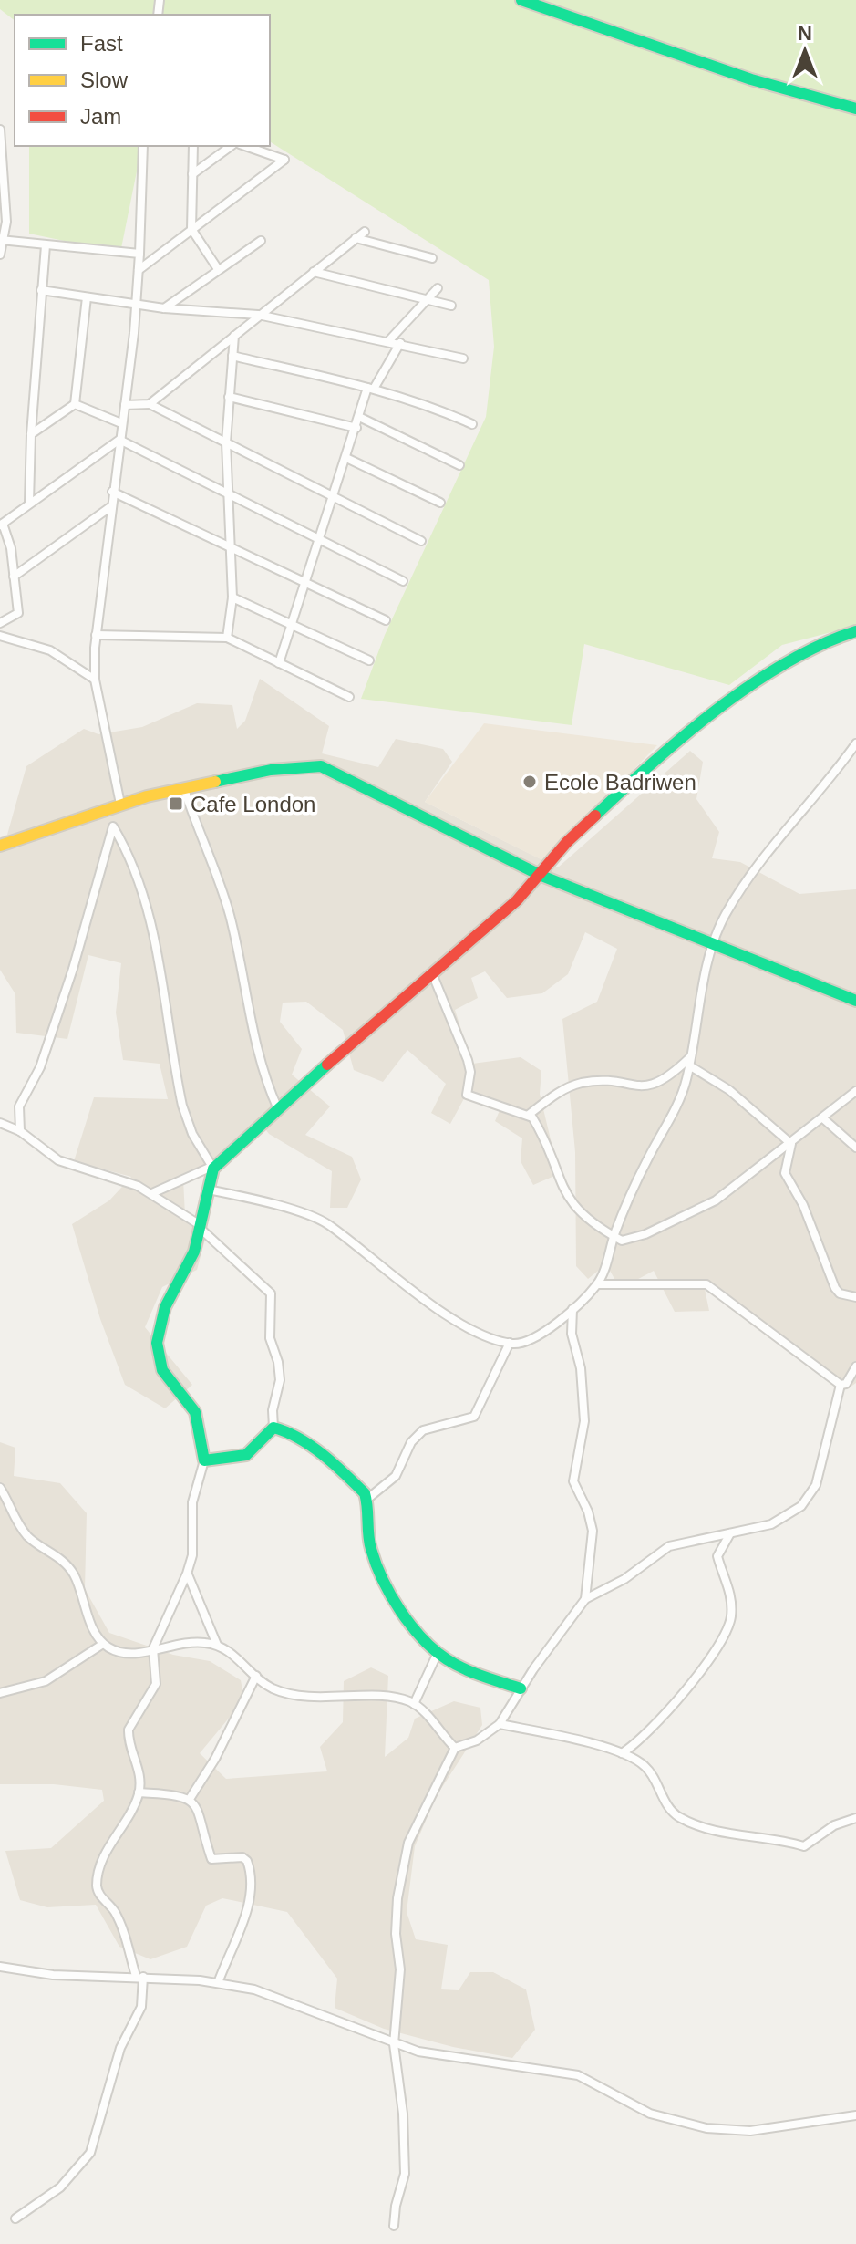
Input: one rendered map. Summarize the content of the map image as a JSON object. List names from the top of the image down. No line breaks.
{"places":{"other":["Ecole Badriwen"],"transit":["Cafe London"]},"legend":["Fast","Slow","Jam"],"north":"top"}
